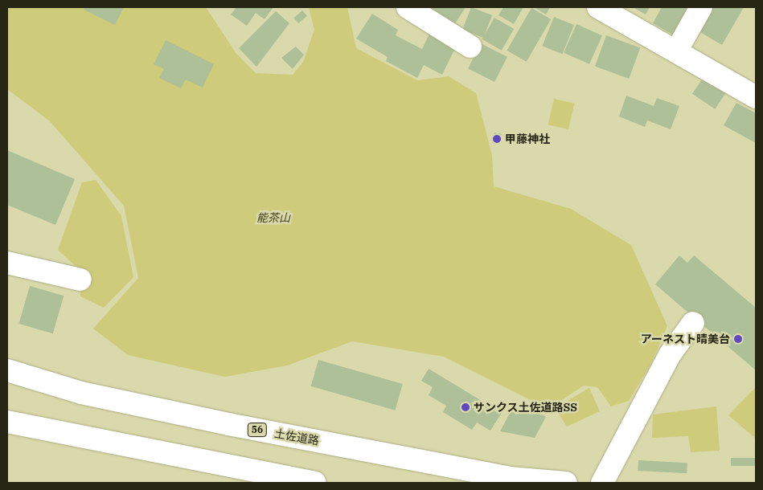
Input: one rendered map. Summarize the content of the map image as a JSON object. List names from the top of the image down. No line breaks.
{"streets":{"main road":["56","土佐道路"]},"parks":["能茶山"],"places":["甲藤神社","アーネスト晴美台","サンクス土佐道路SS"]}
